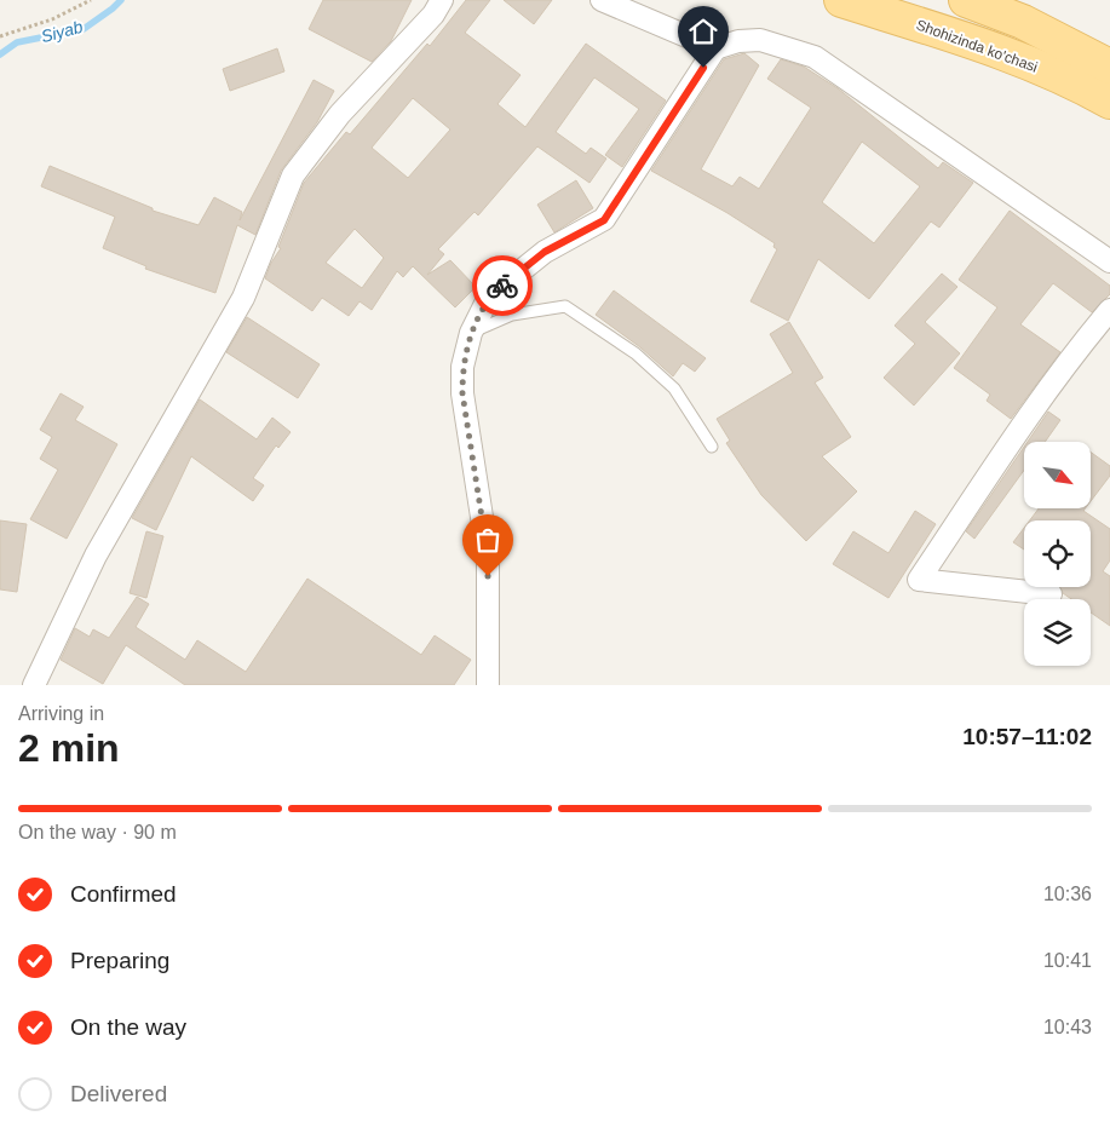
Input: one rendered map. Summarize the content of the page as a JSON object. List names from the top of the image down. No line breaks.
{"streets":{"main road":["Shohizinda ko'chasi"]},"water":["Siyab"],"north":"bottom right","page":{"heading":["2 min","Arriving in","10:57–11:02"],"bar":"On the way · 90 m","list":[["Confirmed","10:36"],["Preparing","10:41"],["On the way","10:43"],"Delivered"]}}
